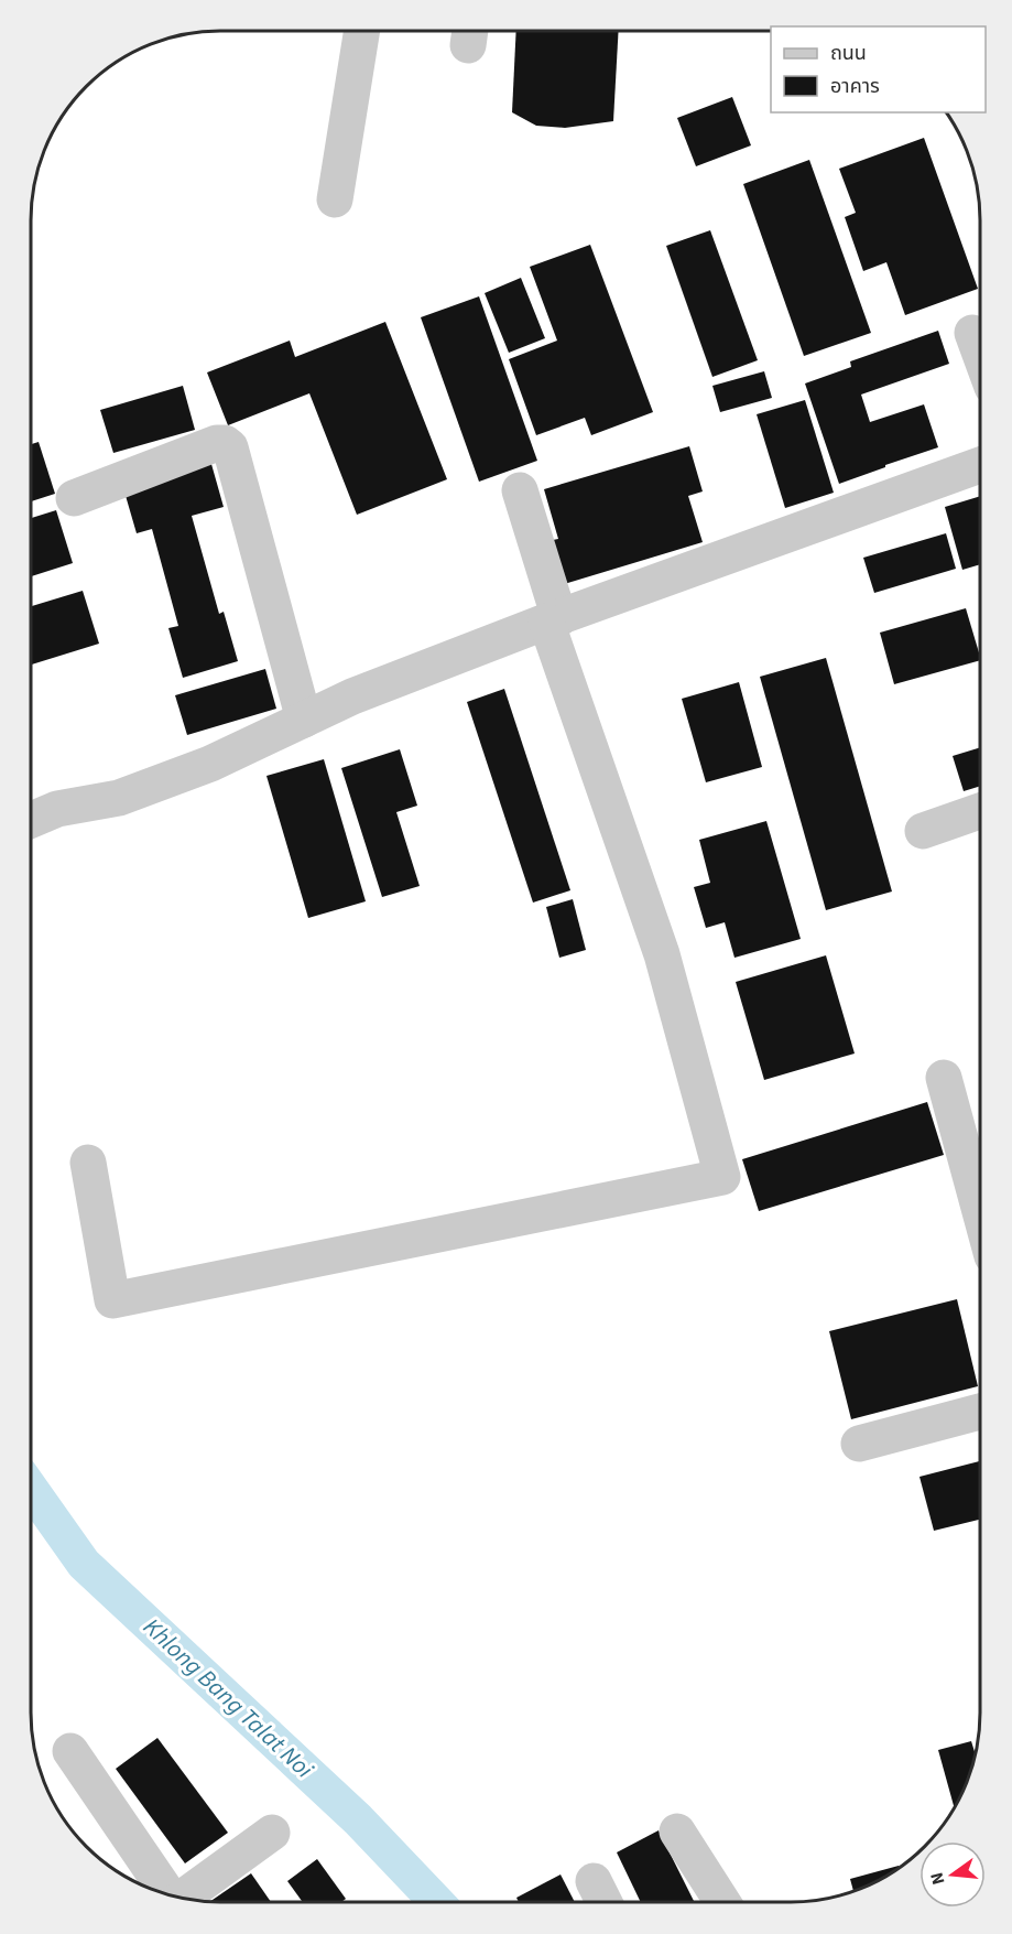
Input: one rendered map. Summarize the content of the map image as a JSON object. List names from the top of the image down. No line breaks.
{"water":["Khlong Bang Talat Noi"],"legend":["ถนน","อาคาร"],"north":"left"}
